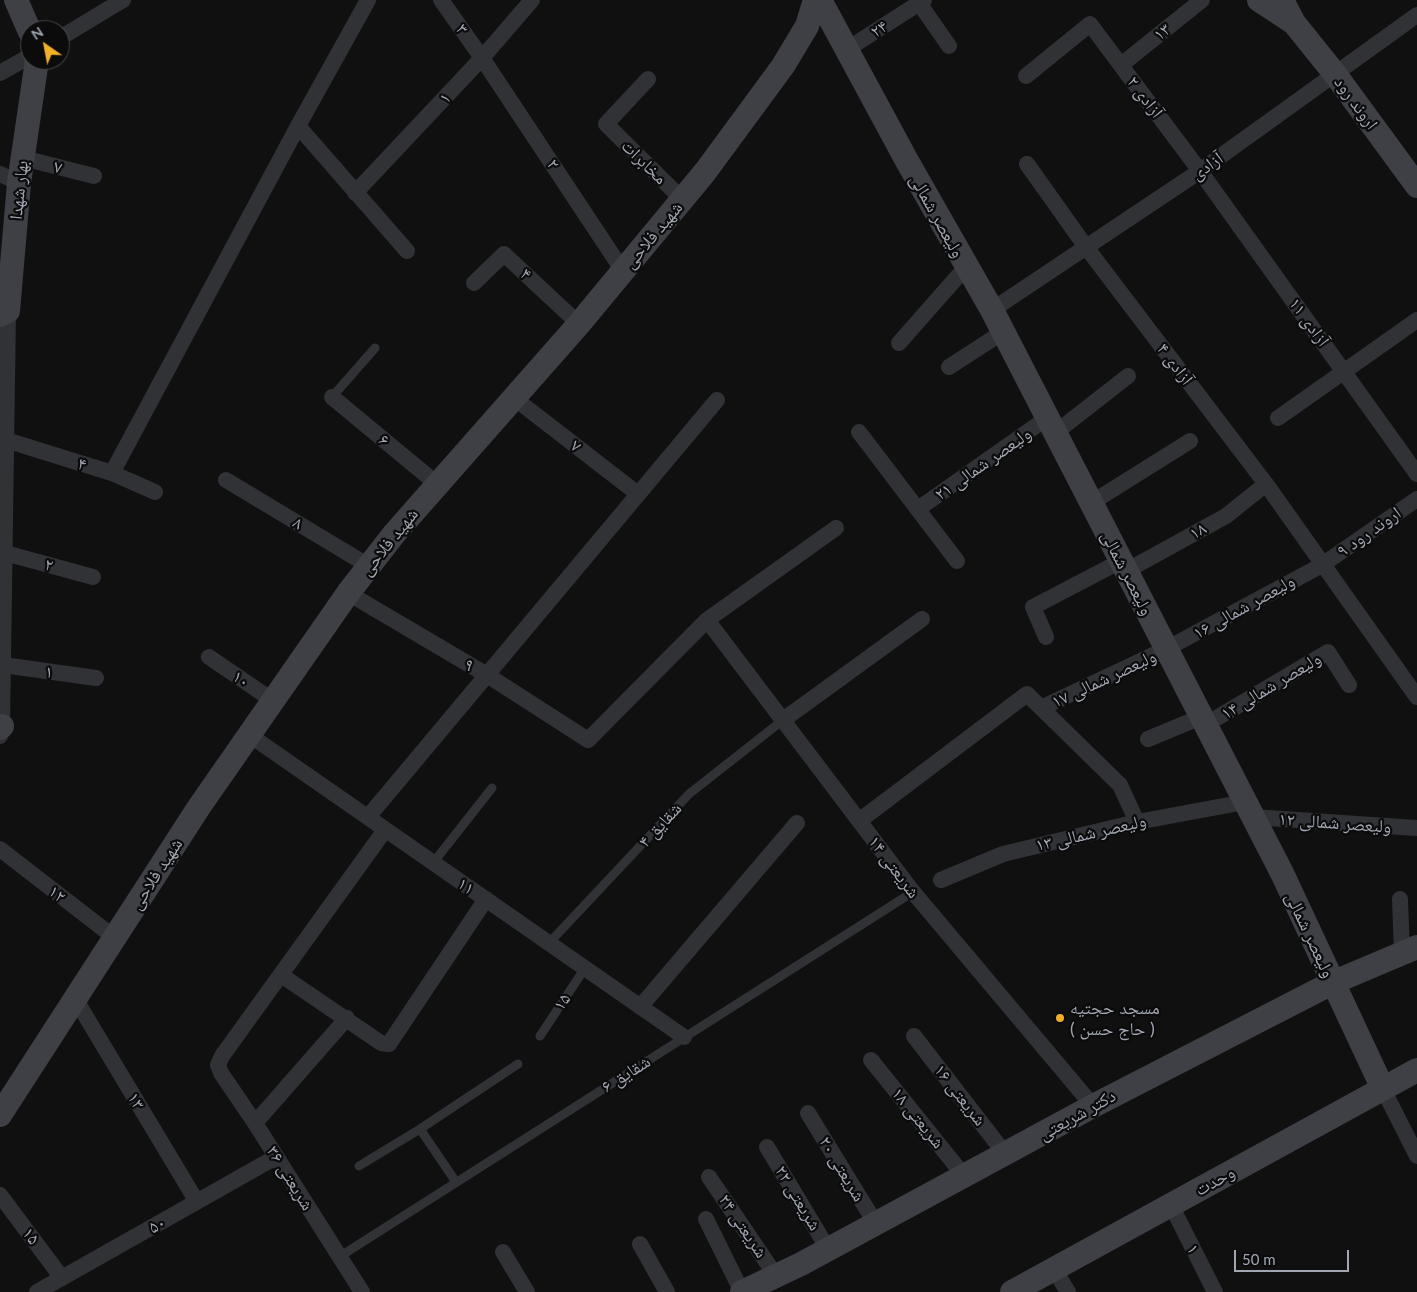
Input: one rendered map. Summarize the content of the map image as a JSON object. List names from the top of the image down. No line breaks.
{"streets":{"street":["۳","۲۴","۱۳","آزادی ۲","۱","اروند رود","مخابرات","۲","آزادی","۷","بهار شهدا","ولیعصر شمالی","شهید فلاحی","۴","آزادی ۱۱","آزادی ۴","۶","ولیعصر شمالی ۲۱","۸","۱۸","اروند رود ۹","ولیعصر شمالی ۱۶","۹","۱۰","ولیعصر شمالی ۱۷","ولیعصر شمالی ۱۴","ولیعصر شمالی ۱۲","ولیعصر شمالی ۱۳","شریعتی ۱۴","۱۱","۱۲","۱۵","شریعتی ۱۶","دکتر شریعتی","شریعتی ۱۸","شریعتی ۲۰","شریعتی ۳۶","وحدت","شریعتی ۲۲","۵۰","شریعتی ۲۴"],"lane":["شقایق ۴","شقایق ۶"]},"crossings":[["۳","۱"],["۳","۲"],["۲۴","ولیعصر شمالی"],["۱۳","آزادی ۲"],["۱۳","شهید فلاحی"],["۱۳","۵۰"],["آزادی ۲","آزادی"],["آزادی ۲","آزادی ۱۱"],["۱","۲"],["۱","وحدت"],["اروند رود","آزادی"],["مخابرات","شهید فلاحی"],["۲","شهید فلاحی"],["آزادی","ولیعصر شمالی"],["آزادی","آزادی ۱۱"],["آزادی","آزادی ۴"],["۷","بهار شهدا"],["۷","شهید فلاحی"],["ولیعصر شمالی","ولیعصر شمالی ۲۱"],["ولیعصر شمالی","۱۸"],["ولیعصر شمالی","ولیعصر شمالی ۱۶"],["ولیعصر شمالی","ولیعصر شمالی ۱۷"],["ولیعصر شمالی","ولیعصر شمالی ۱۴"],["ولیعصر شمالی","ولیعصر شمالی ۱۲"],["ولیعصر شمالی","ولیعصر شمالی ۱۳"],["ولیعصر شمالی","دکتر شریعتی"],["ولیعصر شمالی","وحدت"],["شهید فلاحی","۴"],["شهید فلاحی","۶"],["شهید فلاحی","۸"],["شهید فلاحی","۹"],["شهید فلاحی","۱۰"],["شهید فلاحی","۱۱"],["شهید فلاحی","۱۲"],["آزادی ۴","۱۸"],["آزادی ۴","اروند رود ۹"],["آزادی ۴","ولیعصر شمالی ۱۶"],["اروند رود ۹","ولیعصر شمالی ۱۶"],["ولیعصر شمالی ۱۶","ولیعصر شمالی ۱۷"],["۹","شریعتی ۱۴"],["ولیعصر شمالی ۱۲","ولیعصر شمالی ۱۳"],["شقایق ۴","شریعتی ۱۴"],["شقایق ۴","۱۱"],["شریعتی ۱۴","شقایق ۶"],["شریعتی ۱۴","دکتر شریعتی"],["۱۱","۱۵"],["۱۱","شقایق ۶"],["۱۵","۵۰"],["شقایق ۶","شریعتی ۳۶"],["شریعتی ۱۶","دکتر شریعتی"],["دکتر شریعتی","شریعتی ۱۸"],["دکتر شریعتی","شریعتی ۲۰"],["دکتر شریعتی","شریعتی ۲۲"],["دکتر شریعتی","شریعتی ۲۴"],["شریعتی ۳۶","۵۰"]],"places":["مسجد حجتیه ( حاج حسن )"],"scale_bar":"50 m","north":"top left"}
